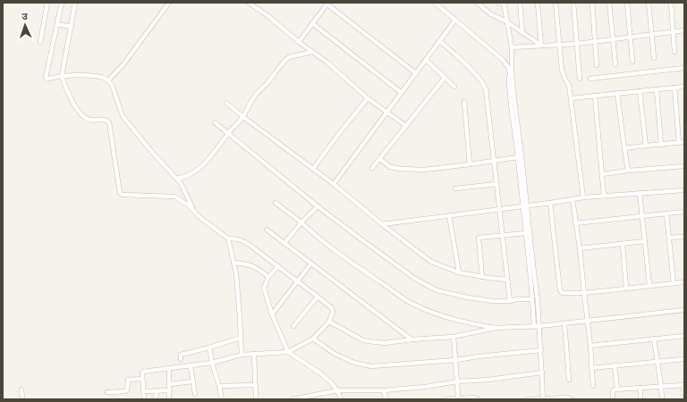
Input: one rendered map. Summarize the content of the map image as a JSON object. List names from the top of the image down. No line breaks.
{"north":"top"}
